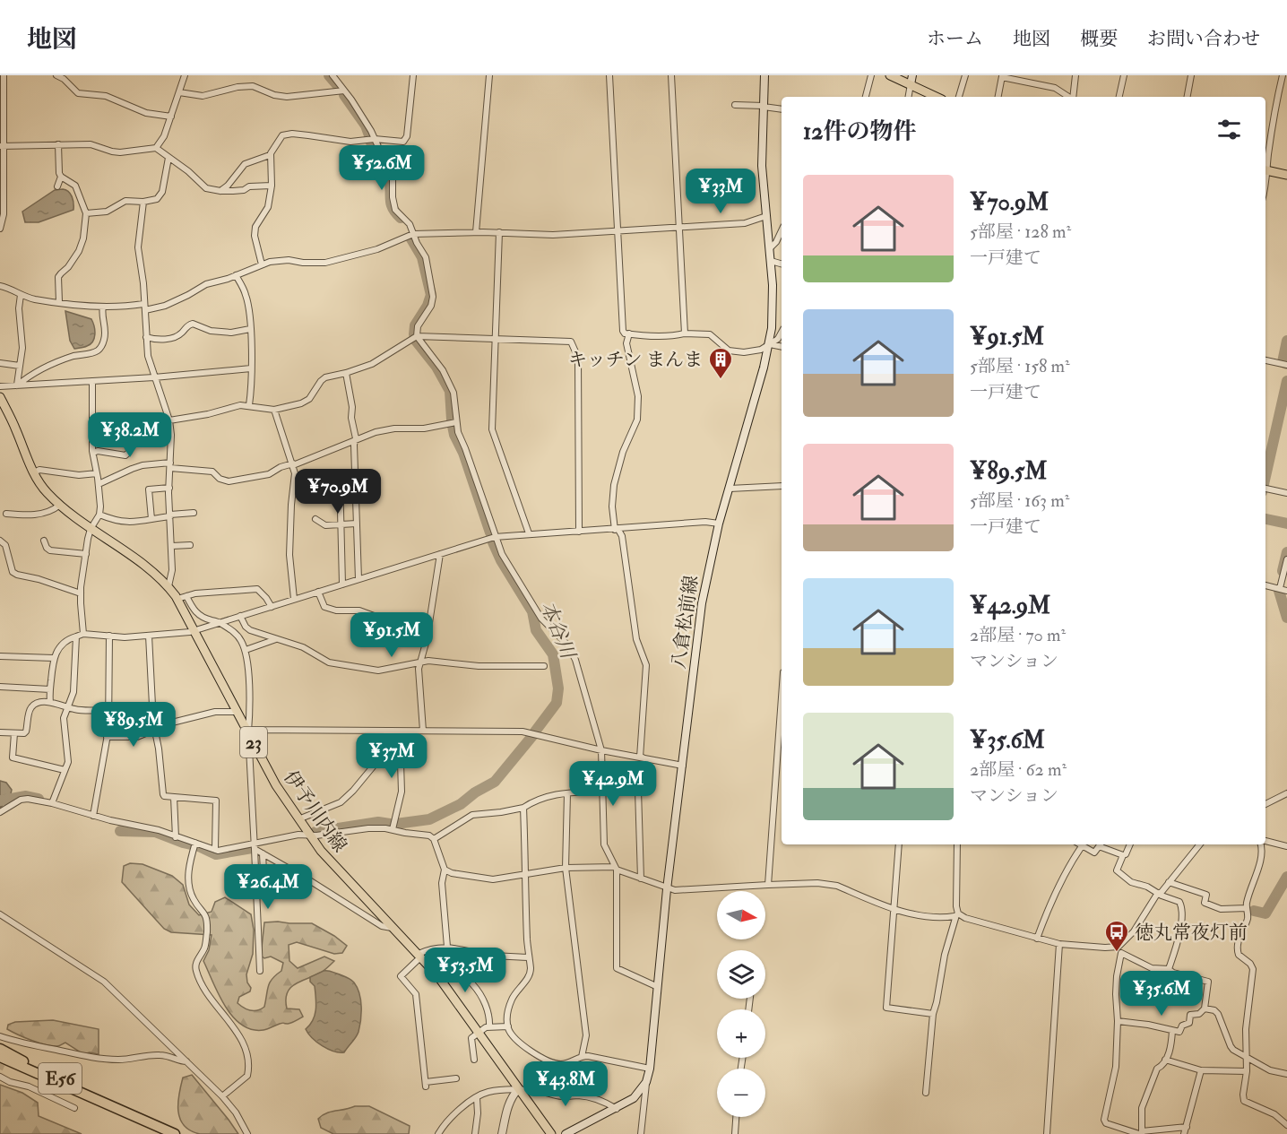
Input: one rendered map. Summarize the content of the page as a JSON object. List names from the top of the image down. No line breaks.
{"streets":{"highway":["E56"],"main road":["八倉松前線","23","伊予川内線"]},"water":["本谷川"],"places":{"building":["キッチン まんま"],"bus stop":["徳丸常夜灯前"]},"north":"right","page":{"header":"地図","nav":["ホーム","地図","概要","お問い合わせ"],"heading":"12件の物件","price":["¥52.6M","¥33M","¥38.2M","¥70.9M","¥91.5M","¥89.5M","¥37M","¥42.9M","¥26.4M","¥53.5M","¥35.6M","¥43.8M"],"list":[{"name":"¥70.9M","note":"5部屋 · 128 m² · 一戸建て"},{"name":"¥91.5M","note":"5部屋 · 158 m² · 一戸建て"},{"name":"¥89.5M","note":"5部屋 · 163 m² · 一戸建て"},{"name":"¥42.9M","note":"2部屋 · 70 m² · マンション"},{"name":"¥35.6M","note":"2部屋 · 62 m² · マンション"}],"map_buttons":["+","−"]}}
